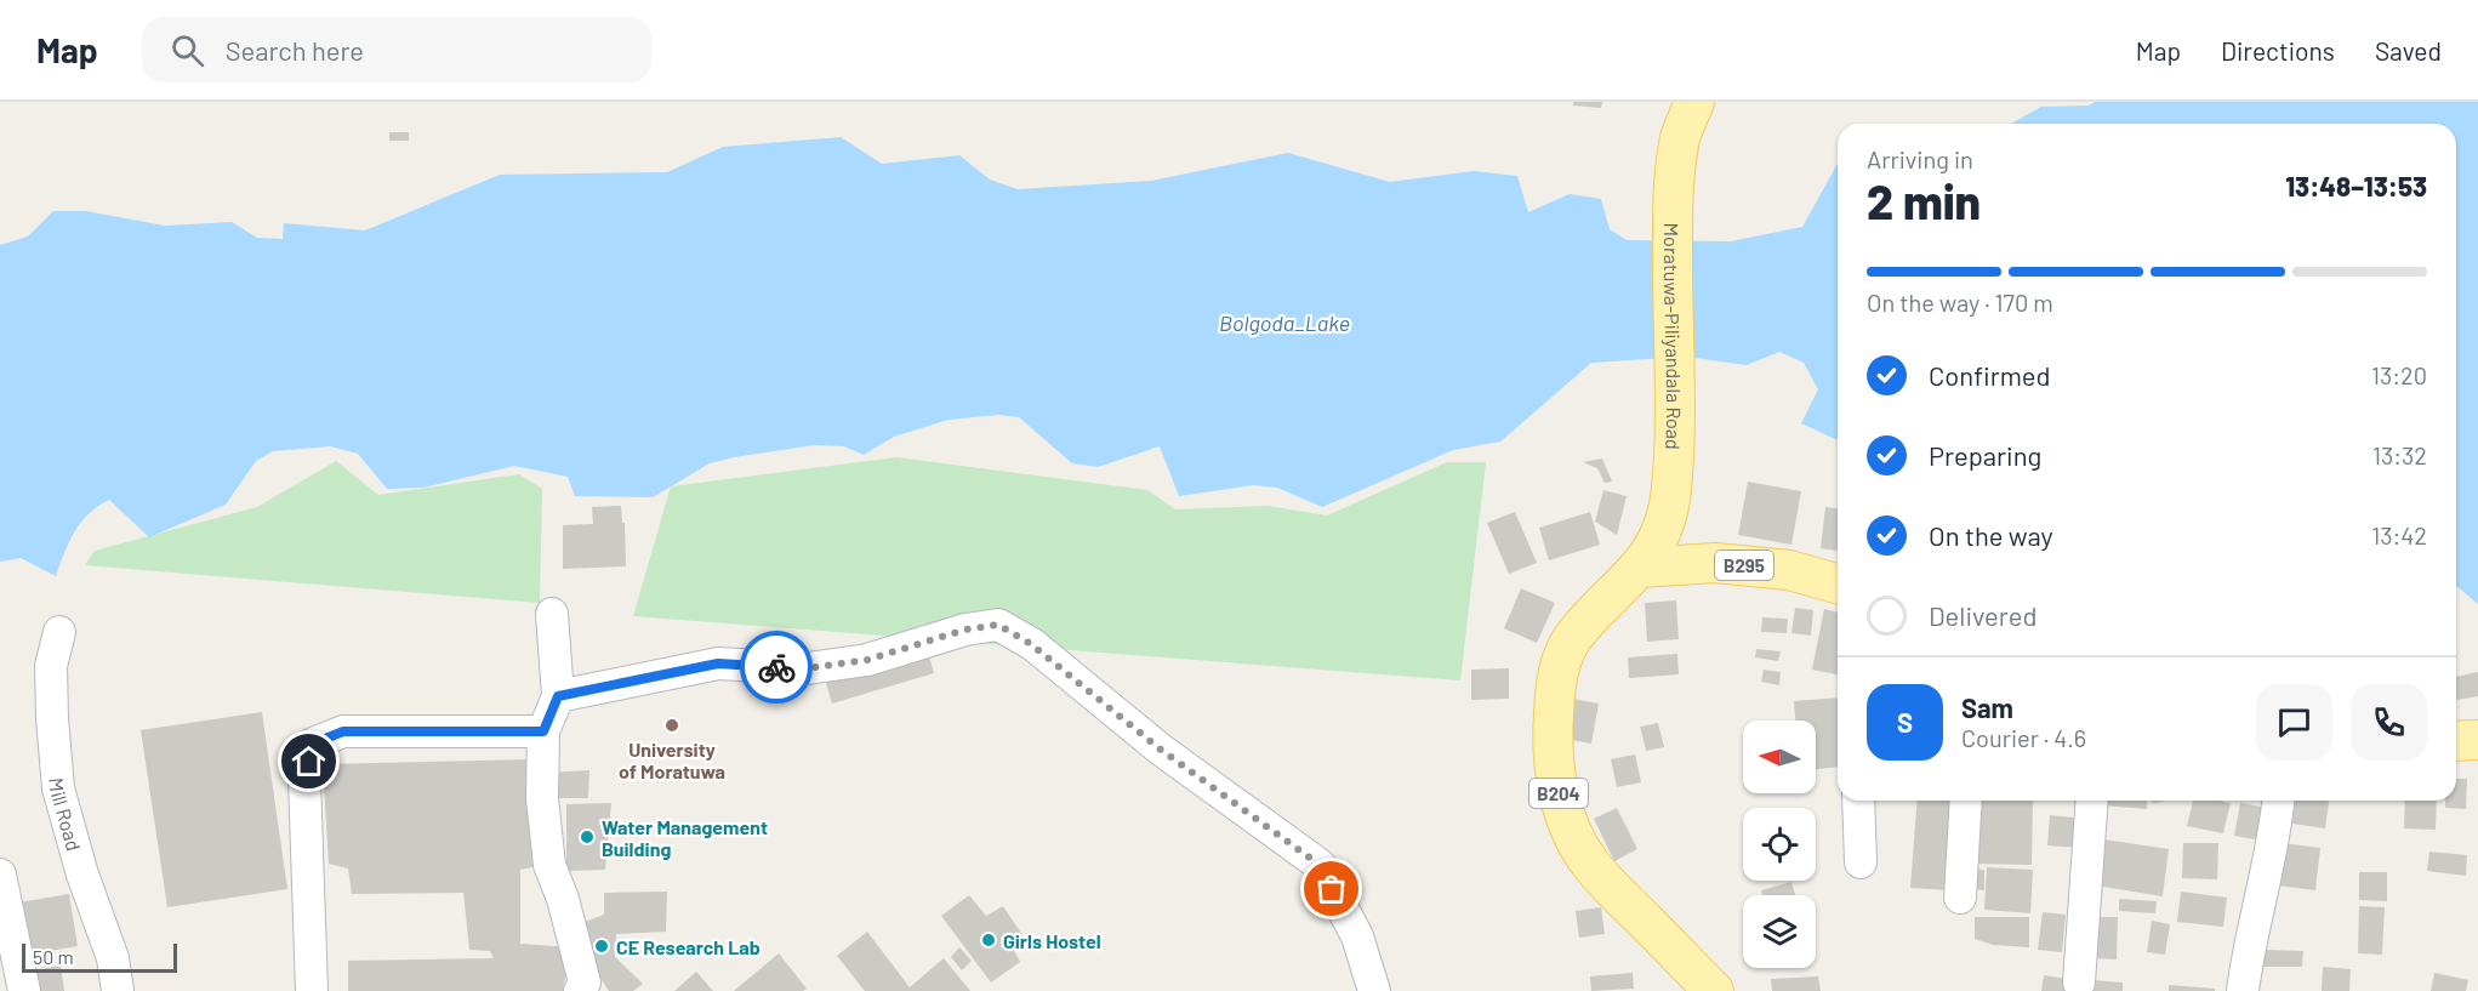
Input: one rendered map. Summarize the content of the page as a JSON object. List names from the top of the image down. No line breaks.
{"streets":{"main road":["Moratuwa-Piliyandala Road","B295","B204"],"street":["Mill Road"]},"crossings":[["Moratuwa-Piliyandala Road","B295"],["Moratuwa-Piliyandala Road","B204"],["B295","B204"]],"water":["Bolgoda_Lake"],"places":["University of Moratuwa","Water Management Building","Girls Hostel","CE Research Lab"],"scale_bar":"50 m","north":"left","page":{"header":"Map","search":"Search here","nav":["Map","Directions","Saved"],"heading":["2 min","Arriving in","13:48–13:53"],"panel":["Sam","Courier · 4.6"],"bar":"On the way · 170 m","list":[["Confirmed","13:20"],["Preparing","13:32"],["On the way","13:42"],"Delivered"],"round":"S","scale":"50 m"}}
